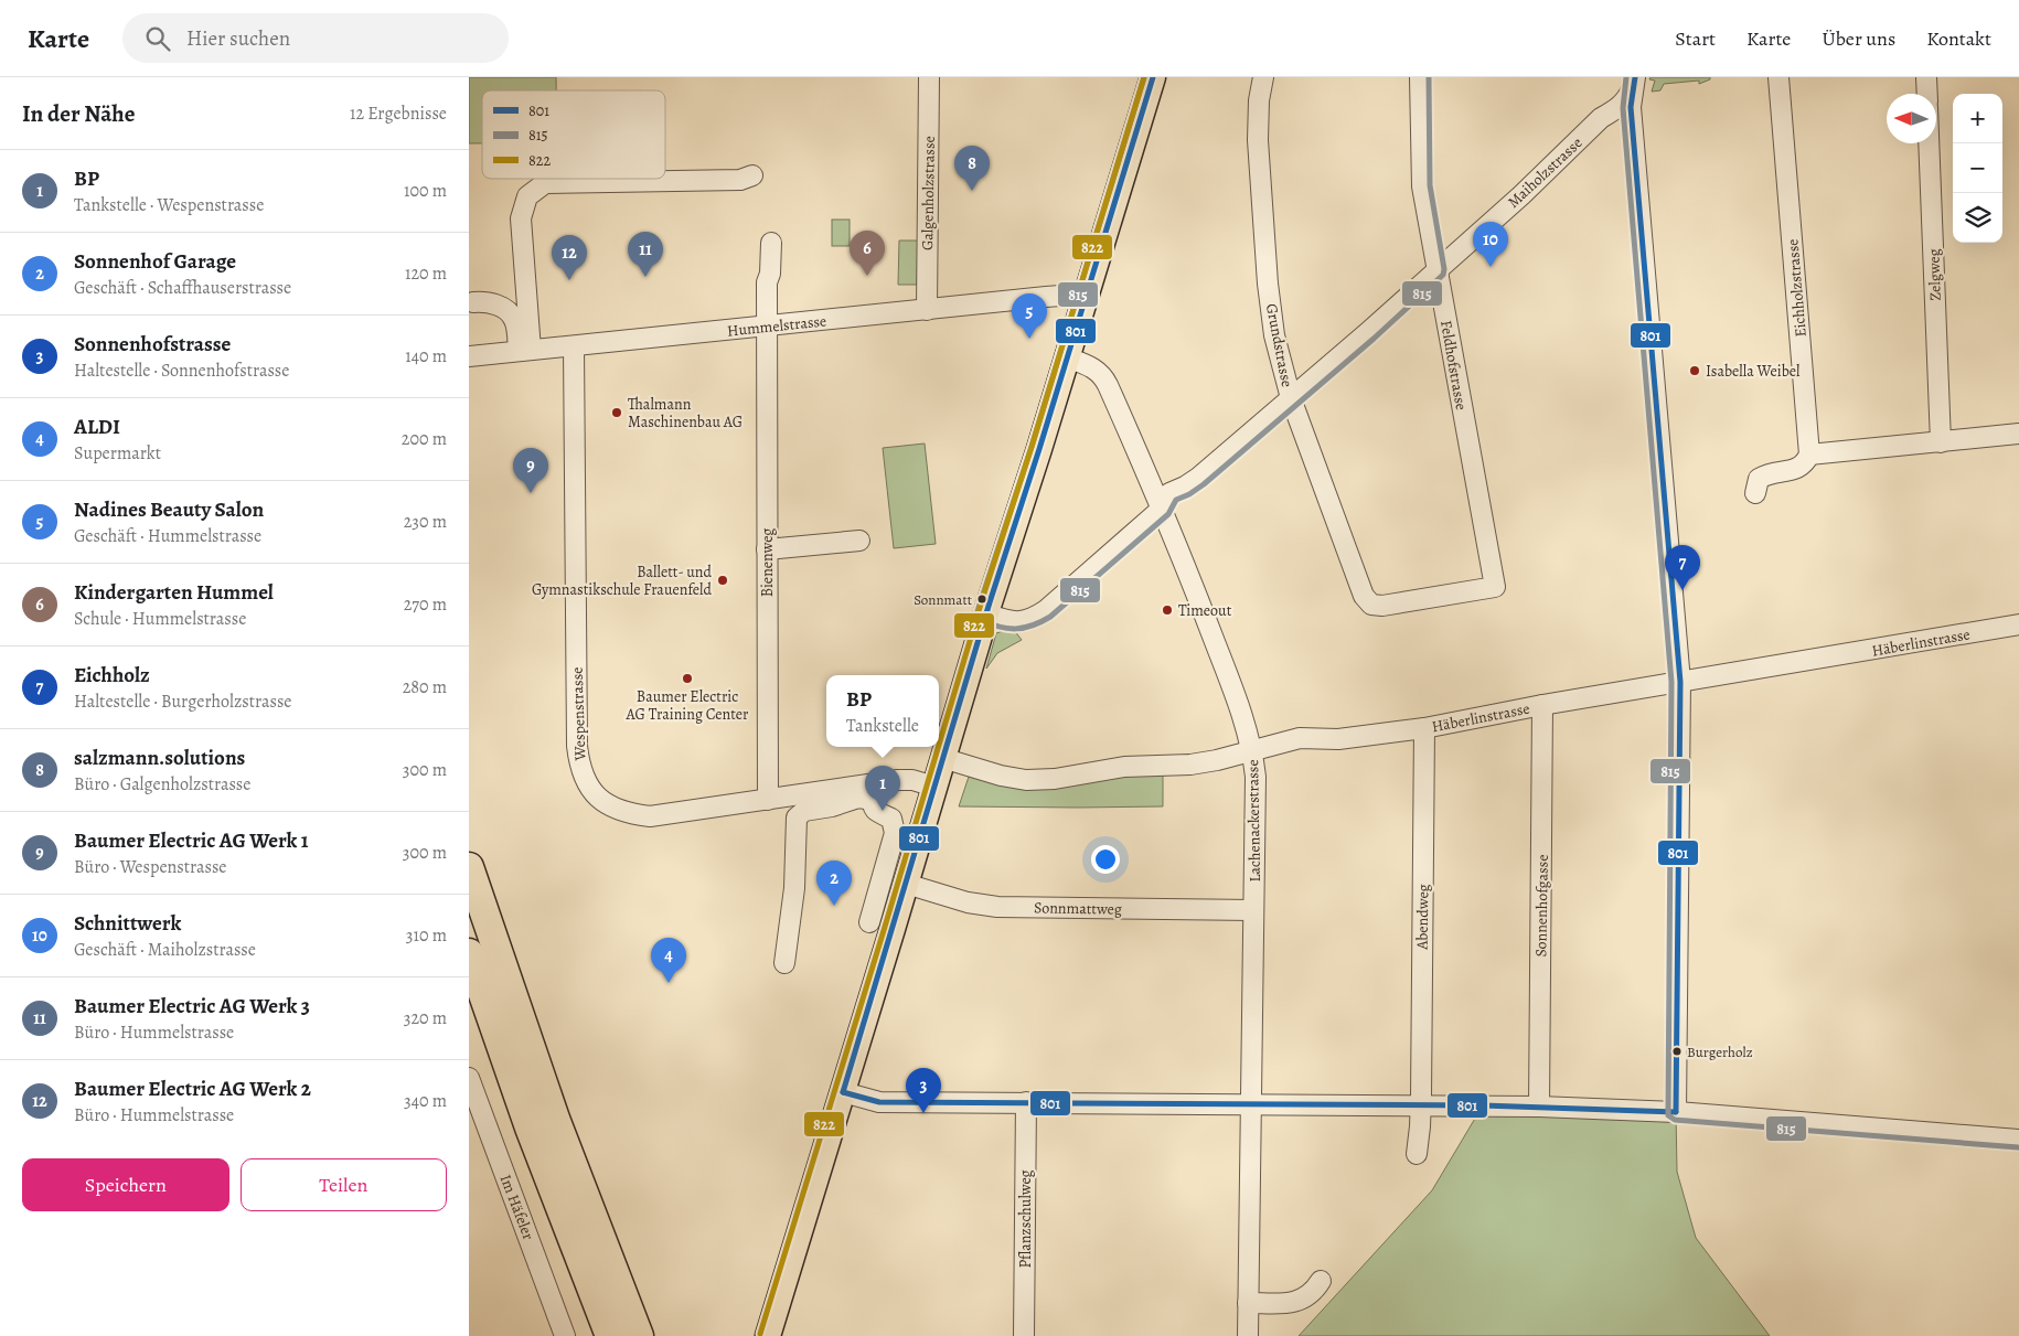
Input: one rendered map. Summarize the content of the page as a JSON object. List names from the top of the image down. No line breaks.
{"streets":{"street":["Maiholzstrasse","Galgenholzstrasse","Zelgweg","Eichholzstrasse","Hummelstrasse","Grundstrasse","Feldhofstrasse","Bienenweg","Häberlinstrasse","Wespenstrasse","Lachenackerstrasse","Sonnenhofgasse","Sonnmattweg","Abendweg","Im Häfeler","Pflanzschulweg"]},"crossings":[["Maiholzstrasse","Grundstrasse"],["Maiholzstrasse","Feldhofstrasse"],["Maiholzstrasse","Lachenackerstrasse"],["Galgenholzstrasse","Hummelstrasse"],["Hummelstrasse","Bienenweg"],["Hummelstrasse","Wespenstrasse"],["Grundstrasse","Feldhofstrasse"],["Bienenweg","Wespenstrasse"],["Häberlinstrasse","Lachenackerstrasse"],["Häberlinstrasse","Sonnenhofgasse"],["Häberlinstrasse","Abendweg"],["Lachenackerstrasse","Sonnmattweg"]],"places":["Isabella Weibel","Thalmann Maschinenbau AG","Ballett- und Gymnastikschule Frauenfeld","Sonnmatt","Timeout","Baumer Electric AG Training Center","Burgerholz"],"lines":["transit line 801","transit line 815","transit line 822"],"legend":["801","815","822"],"north":"left","page":{"header":"Karte","search":"Hier suchen","nav":["Start","Karte","Über uns","Kontakt"],"heading":["In der Nähe","12 Ergebnisse"],"map_buttons":["+","−"],"pins":["8","10","6","11","12","5","9","7","1","2","4","3"],"list":[{"mark":"1","name":"BP","note":"Tankstelle · Wespenstrasse","value":"100 m"},{"mark":"2","name":"Sonnenhof Garage","note":"Geschäft · Schaffhauserstrasse","value":"120 m"},{"mark":"3","name":"Sonnenhofstrasse","note":"Haltestelle · Sonnenhofstrasse","value":"140 m"},{"mark":"4","name":"ALDI","note":"Supermarkt","value":"200 m"},{"mark":"5","name":"Nadines Beauty Salon","note":"Geschäft · Hummelstrasse","value":"230 m"},{"mark":"6","name":"Kindergarten Hummel","note":"Schule · Hummelstrasse","value":"270 m"},{"mark":"7","name":"Eichholz","note":"Haltestelle · Burgerholzstrasse","value":"280 m"},{"mark":"8","name":"salzmann.solutions","note":"Büro · Galgenholzstrasse","value":"300 m"},{"mark":"9","name":"Baumer Electric AG Werk 1","note":"Büro · Wespenstrasse","value":"300 m"},{"mark":"10","name":"Schnittwerk","note":"Geschäft · Maiholzstrasse","value":"310 m"},{"mark":"11","name":"Baumer Electric AG Werk 3","note":"Büro · Hummelstrasse","value":"320 m"},{"mark":"12","name":"Baumer Electric AG Werk 2","note":"Büro · Hummelstrasse","value":"340 m"}],"popup":["BP","Tankstelle"],"buttons":["Speichern","Teilen"]}}
